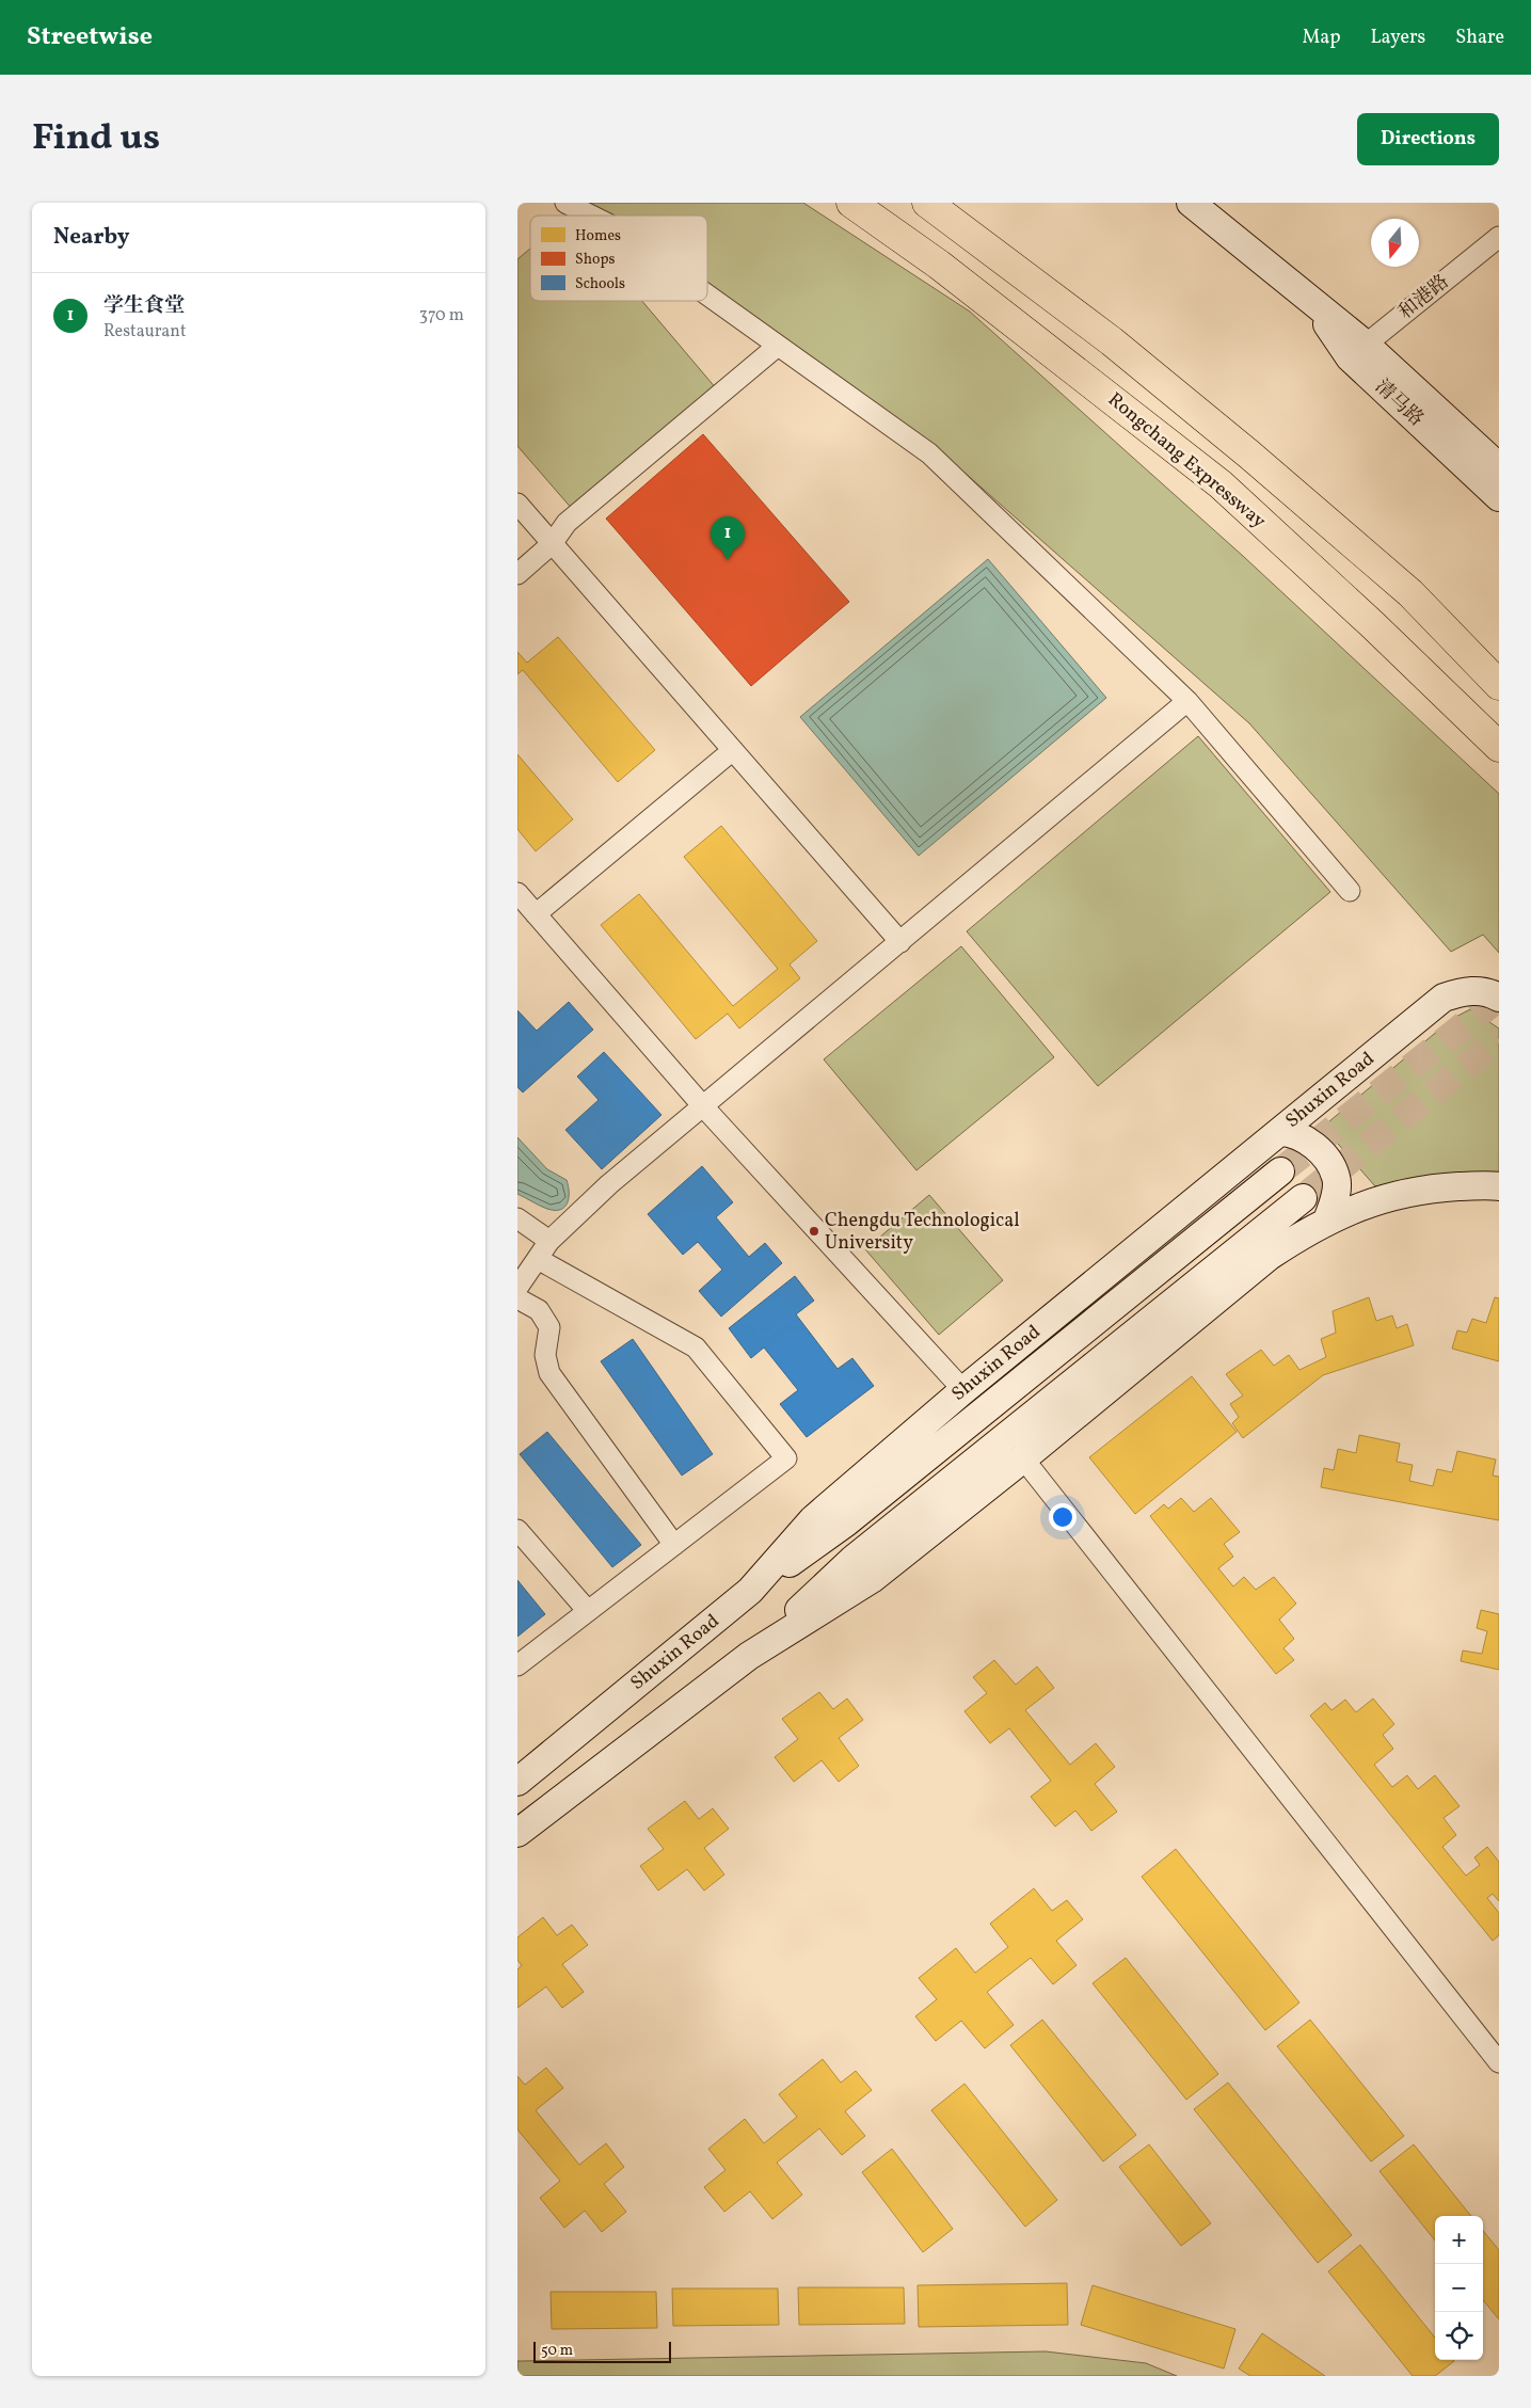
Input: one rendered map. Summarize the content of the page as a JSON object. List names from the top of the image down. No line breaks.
{"streets":{"highway":["Rongchang Expressway"],"main road":["清马路","Shuxin Road"],"street":["和港路"]},"crossings":[["和港路","清马路"]],"places":["Chengdu Technological University"],"legend":["Homes","Shops","Schools"],"scale_bar":"50 m","north":"bottom","page":{"header":"Streetwise","nav":["Map","Layers","Share"],"title":"Find us","buttons":"Directions","heading":"Nearby","list":[{"mark":"1","name":"学生食堂","note":"Restaurant","value":"370 m"}],"pins":"1","map_buttons":["+","−"],"scale":"50 m"}}
